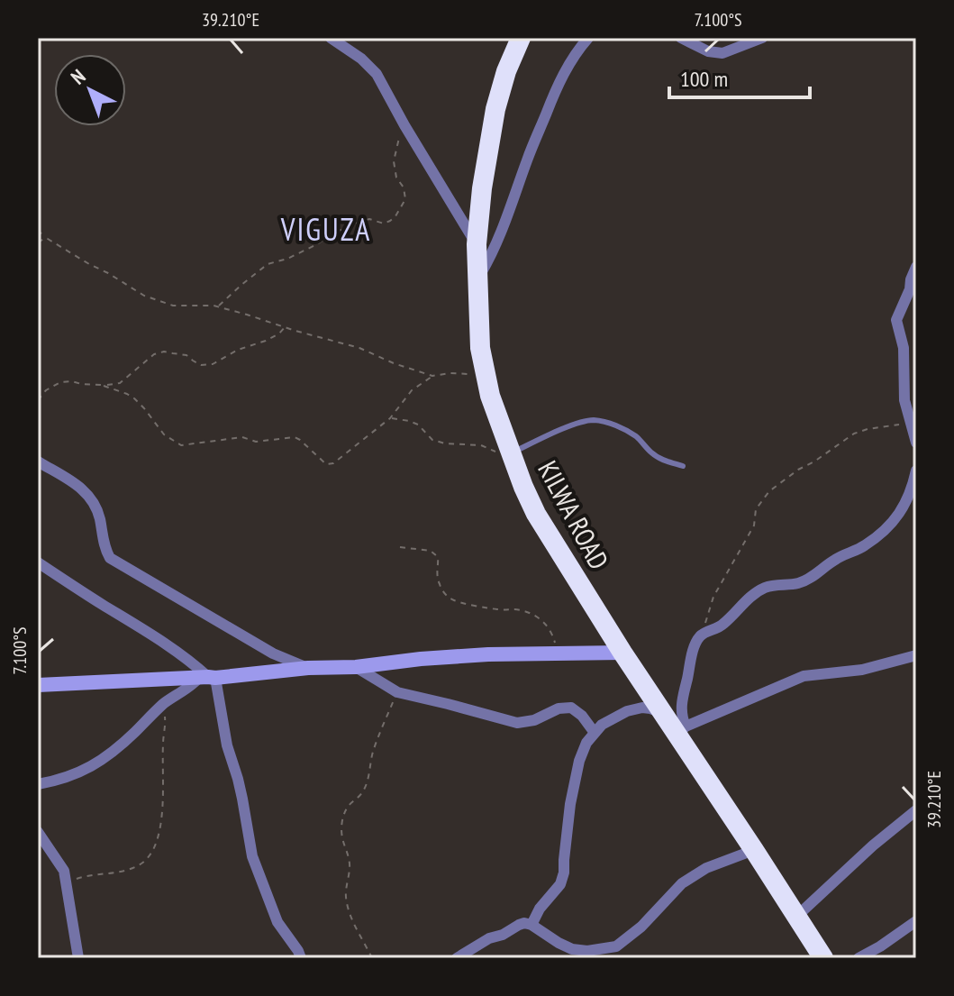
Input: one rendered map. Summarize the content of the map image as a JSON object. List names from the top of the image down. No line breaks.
{"streets":{"highway":["KILWA ROAD"]},"districts":["VIGUZA"],"scale_bar":"100 m","north":"top left","coordinates":["39.210°E","7.100°S"]}
